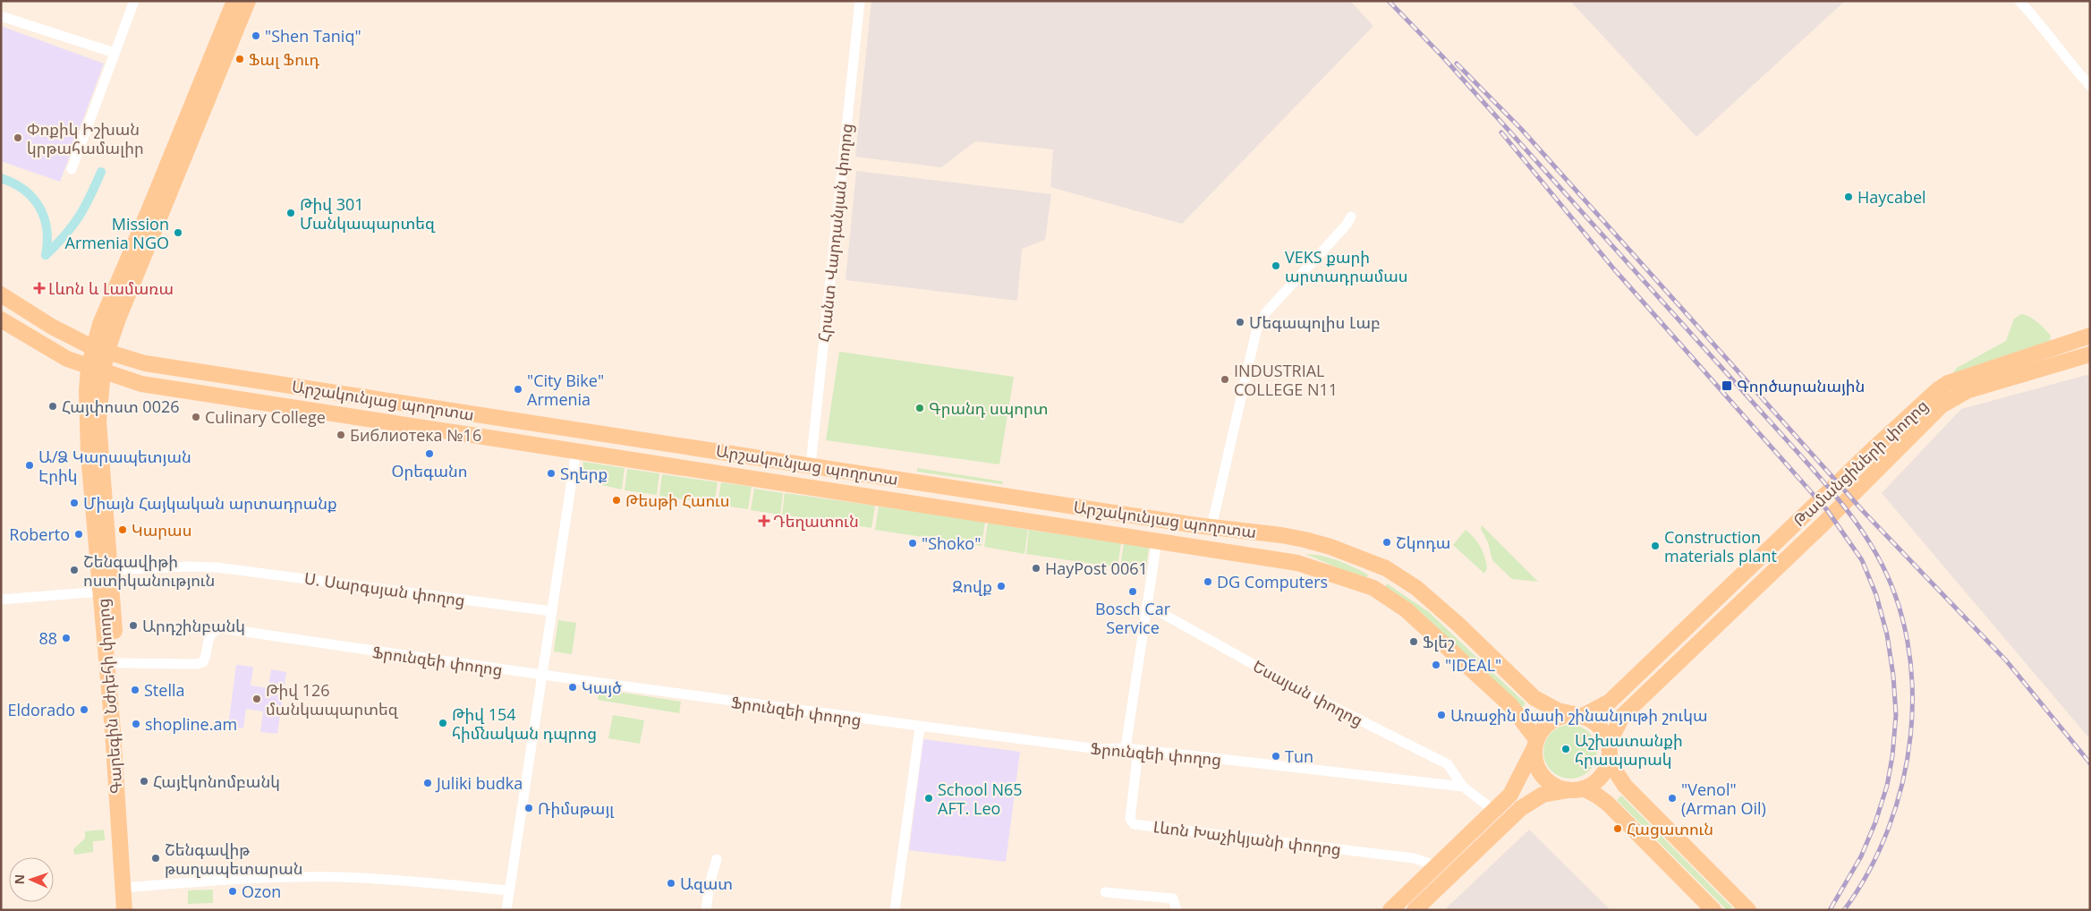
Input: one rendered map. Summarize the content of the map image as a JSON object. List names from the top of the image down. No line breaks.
{"streets":{"main road":["Արշակունյաց պողոտա","Թամանցիների փողոց","Գարեգին Նժդեհի փողոց"],"street":["Հրանտ Վարդանյան փողոց","Ս. Սարգսյան փողոց","Ֆրունզեի փողոց","Եսայան փողոց","Լևոն Խաչիկյանի փողոց"]},"crossings":[["Հրանտ Վարդանյան փողոց","Արշակունյաց պողոտա"],["Արշակունյաց պողոտա","Թամանցիների փողոց"],["Արշակունյաց պողոտա","Գարեգին Նժդեհի փողոց"],["Ս. Սարգսյան փողոց","Գարեգին Նժդեհի փողոց"],["Ֆրունզեի փողոց","Եսայան փողոց"],["Ֆրունզեի փողոց","Գարեգին Նժդեհի փողոց"],["Ֆրունզեի փողոց","Լևոն Խաչիկյանի փողոց"]],"places":{"other":["\"Shen Taniq\"","Ֆալ Ֆուդ","Փոքիկ Իշխան կրթահամալիր","Haycabel","Թիվ 301 Մանկապարտեզ","Mission Armenia NGO","VEKS քարի արտադրամաս","Մեգապոլիս Լաբ","INDUSTRIAL COLLEGE N11","\"City Bike\" Armenia","Հայփոստ 0026","Գրանդ սպորտ","Culinary College","Библиотека №16","Օրեգանո","Ա/Ձ Կարապետյան Էրիկ","Տղերք","Թեսթի Հաուս","Միայն Հայկական արտադրանք","Կարաս","Roberto","Շկոդա","\"Shoko\"","Construction materials plant","HayPost 0061","Շենգավիթի ոստիկանություն","DG Computers","Զովք","Bosch Car Service","Արդշինբանկ","88","Ֆլեշ","\"IDEAL\"","Կայծ","Stella","Թիվ 126 մանկապարտեզ","Eldorado","Առաջին մասի շինանյութի շուկա","Թիվ 154 հիմնական դպրոց","shopline.am","Աշխատանքի հրապարակ","Tun","Հայէկոնոմբանկ","Juliki budka","School N65 AFT. Leo","\"Venol\" (Arman Oil)","Ռիմսթայլ","Հացատուն","Շենգավիթ թաղապետարան","Ազատ","Ozon"],"health":["Լևոն և Լամառա","Դեղատուն"],"transit":["Գործարանային"]},"north":"left"}
